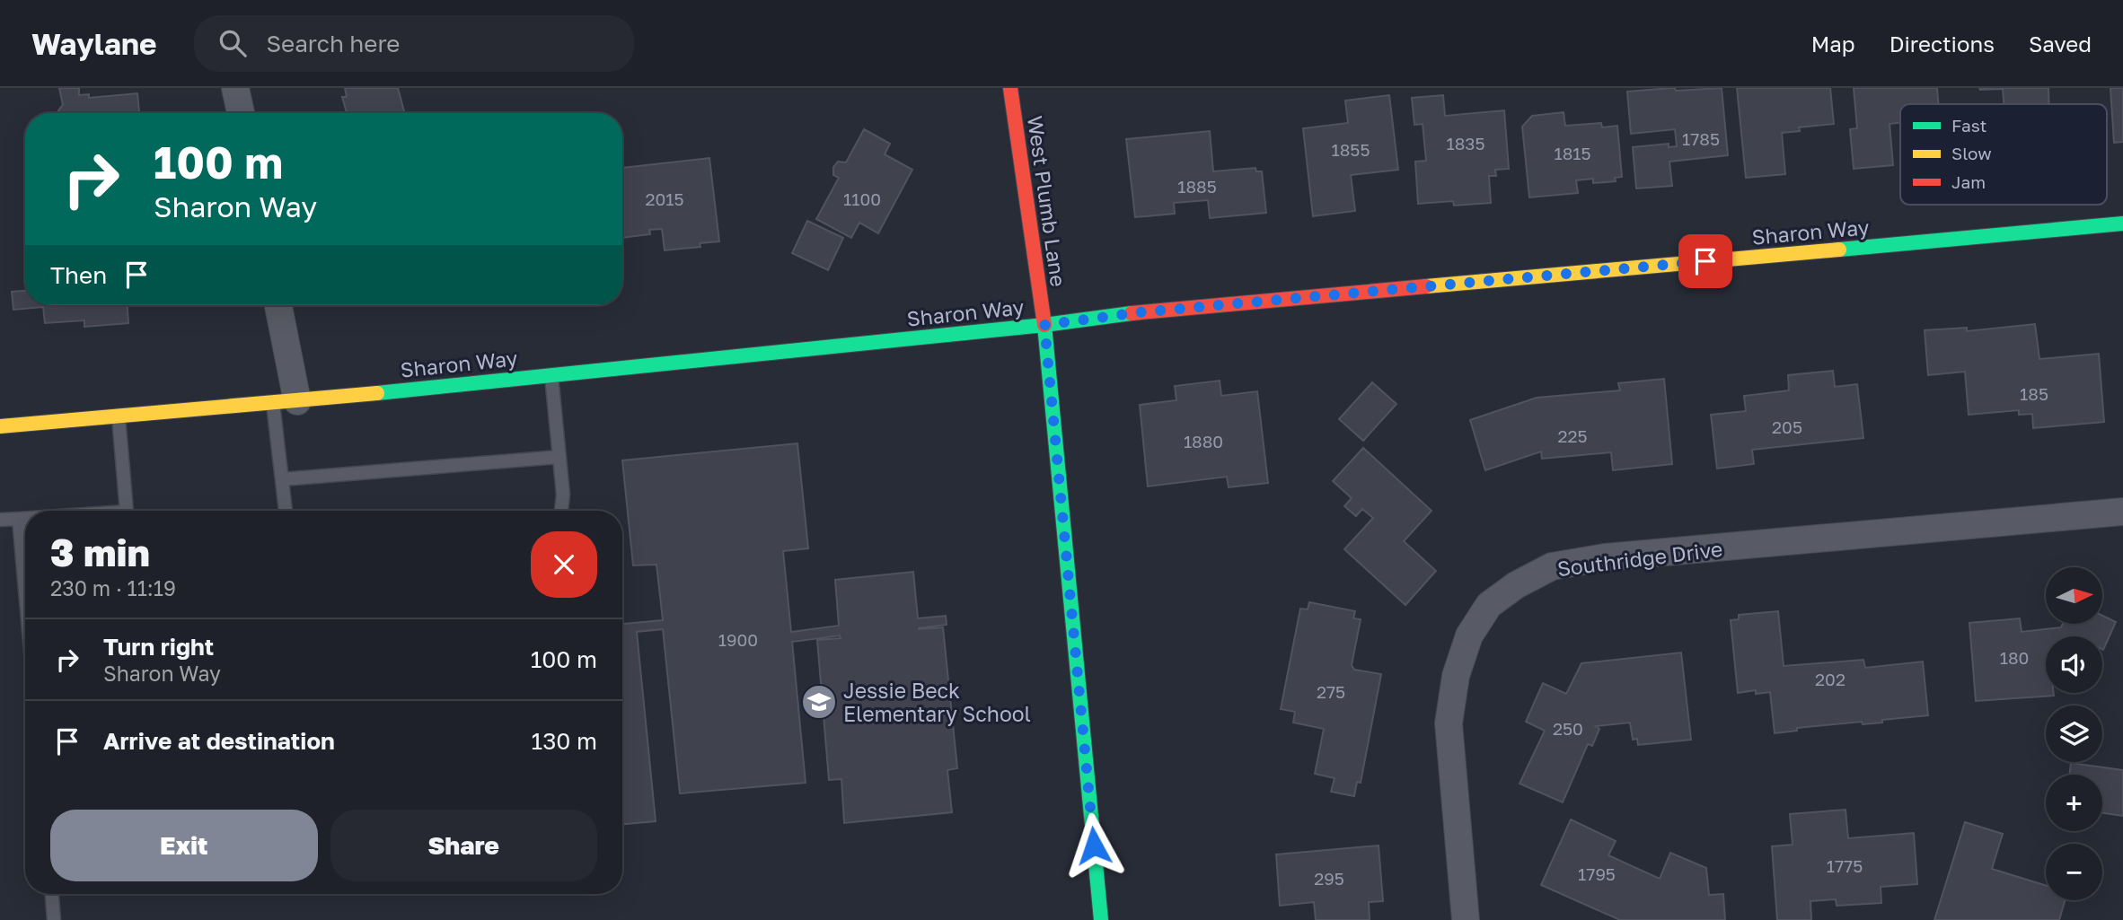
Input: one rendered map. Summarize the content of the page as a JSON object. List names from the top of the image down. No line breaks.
{"streets":{"street":["West Plumb Lane","Sharon Way","Southridge Drive"]},"crossings":[["West Plumb Lane","Sharon Way"]],"places":{"school or university":["Jessie Beck Elementary School"]},"house_numbers":["1785","1835","1855","1815","1885","2015","1100","185","205","225","1880","1900","180","202","275","250","1775","1795","295"],"legend":["Fast","Slow","Jam"],"north":"right","page":{"header":"Waylane","search":"Search here","nav":["Map","Directions","Saved"],"turn":["100 m","Sharon Way"],"then":"Then","heading":["3 min","230 m · 11:19"],"map_buttons":["+","−"],"list":[{"name":"Turn right","note":"Sharon Way","value":"100 m"},{"name":"Arrive at destination","value":"130 m"}],"buttons":["Exit","Share"]}}
